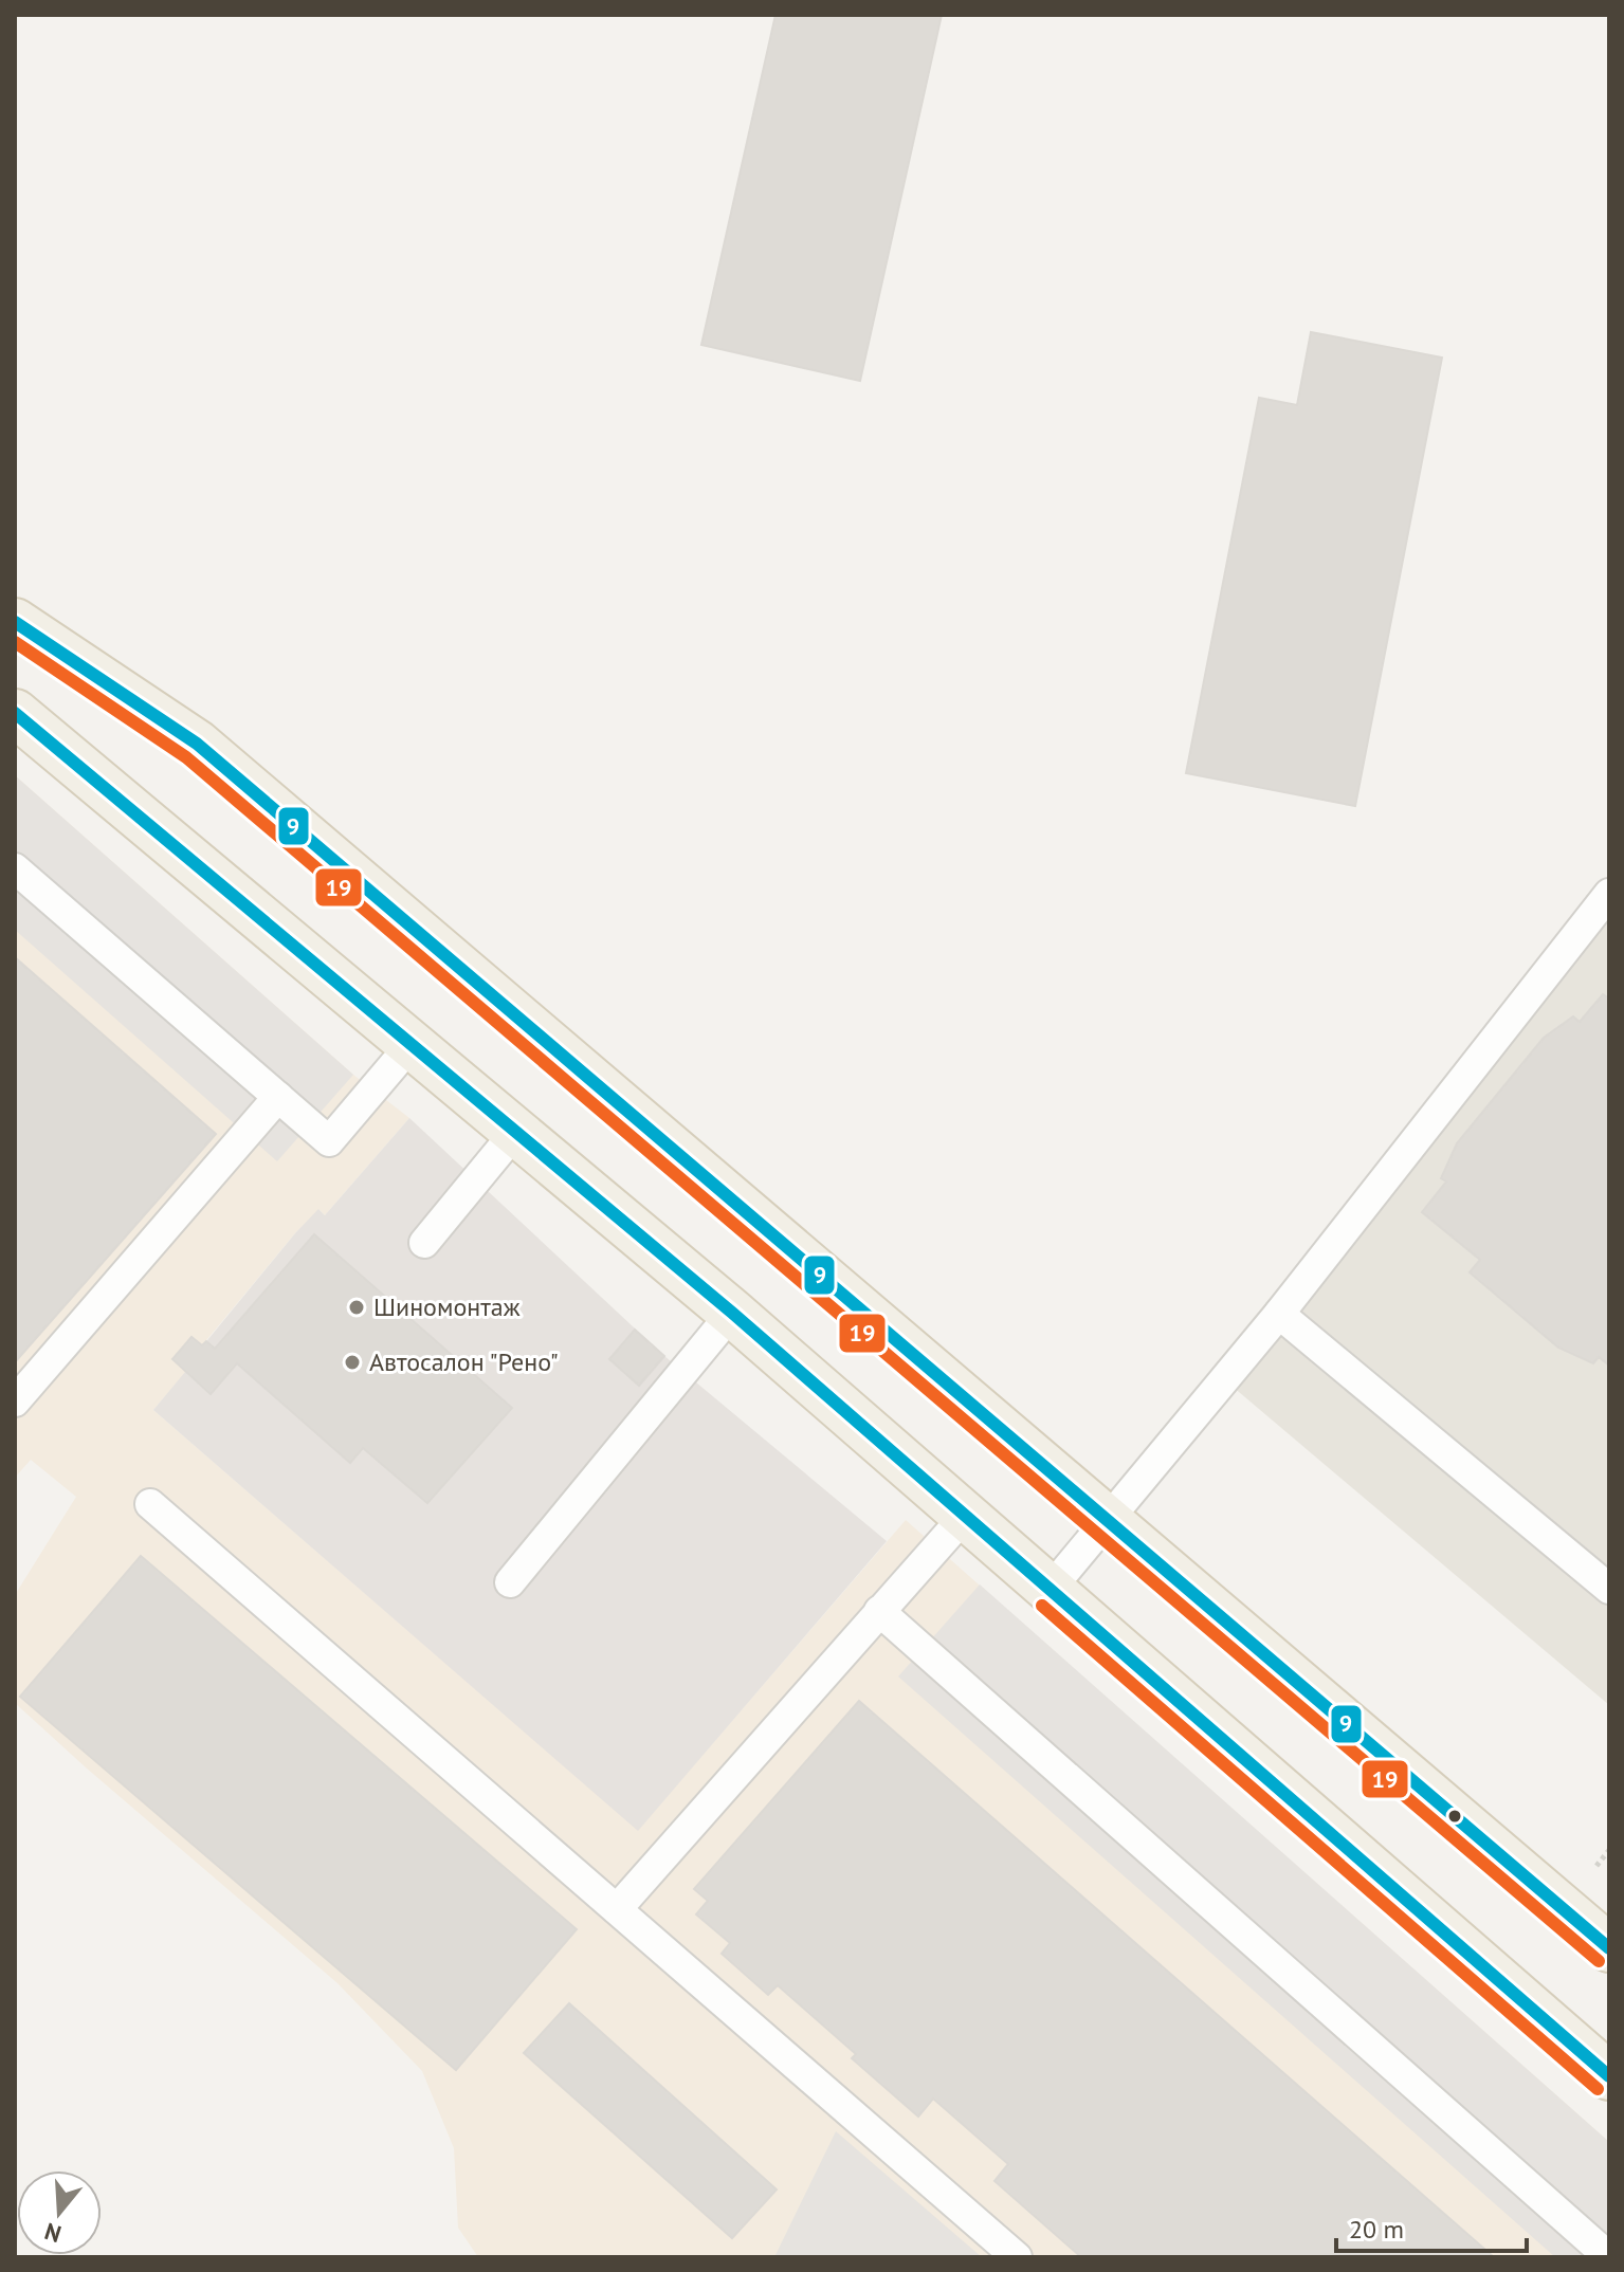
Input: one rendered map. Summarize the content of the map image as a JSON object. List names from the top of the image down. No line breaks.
{"places":["Шиномонтаж","Автосалон \"Рено\""],"lines":["transit line 9","transit line 19"],"scale_bar":"20 m","north":"bottom"}
